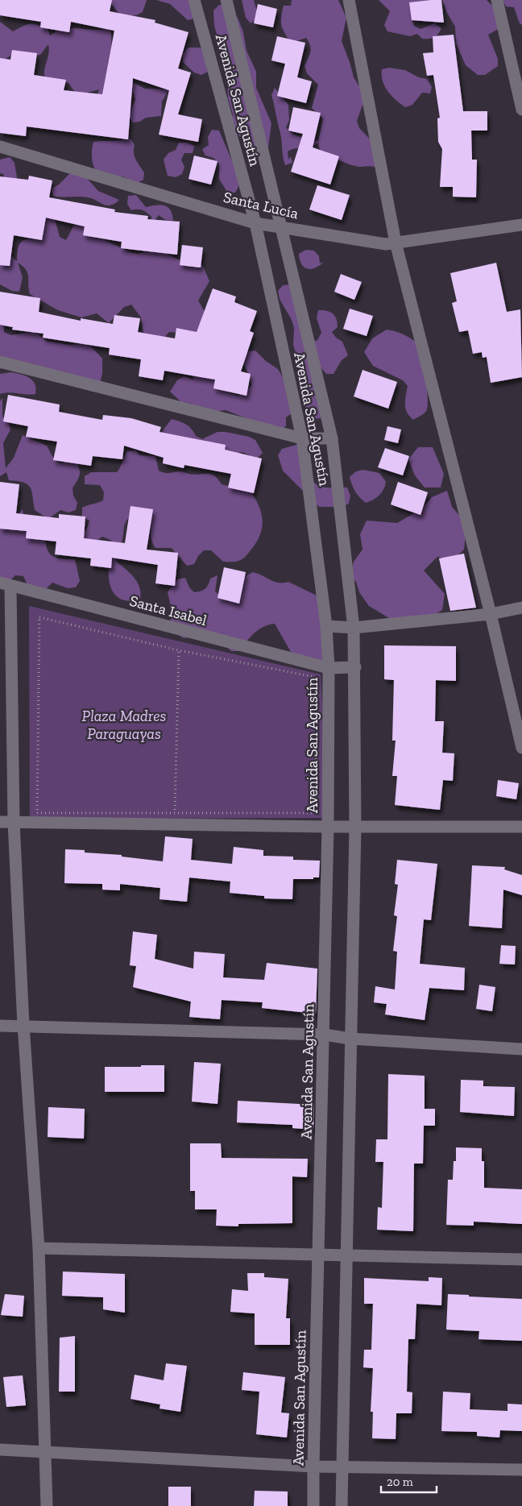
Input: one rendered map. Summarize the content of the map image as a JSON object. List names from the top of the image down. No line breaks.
{"streets":{"street":["Avenida San Agustín","Santa Lucía","Santa Isabel"]},"crossings":[["Avenida San Agustín","Santa Lucía"],["Avenida San Agustín","Santa Isabel"]],"parks":["Plaza Madres Paraguayas"],"scale_bar":"20 m"}
